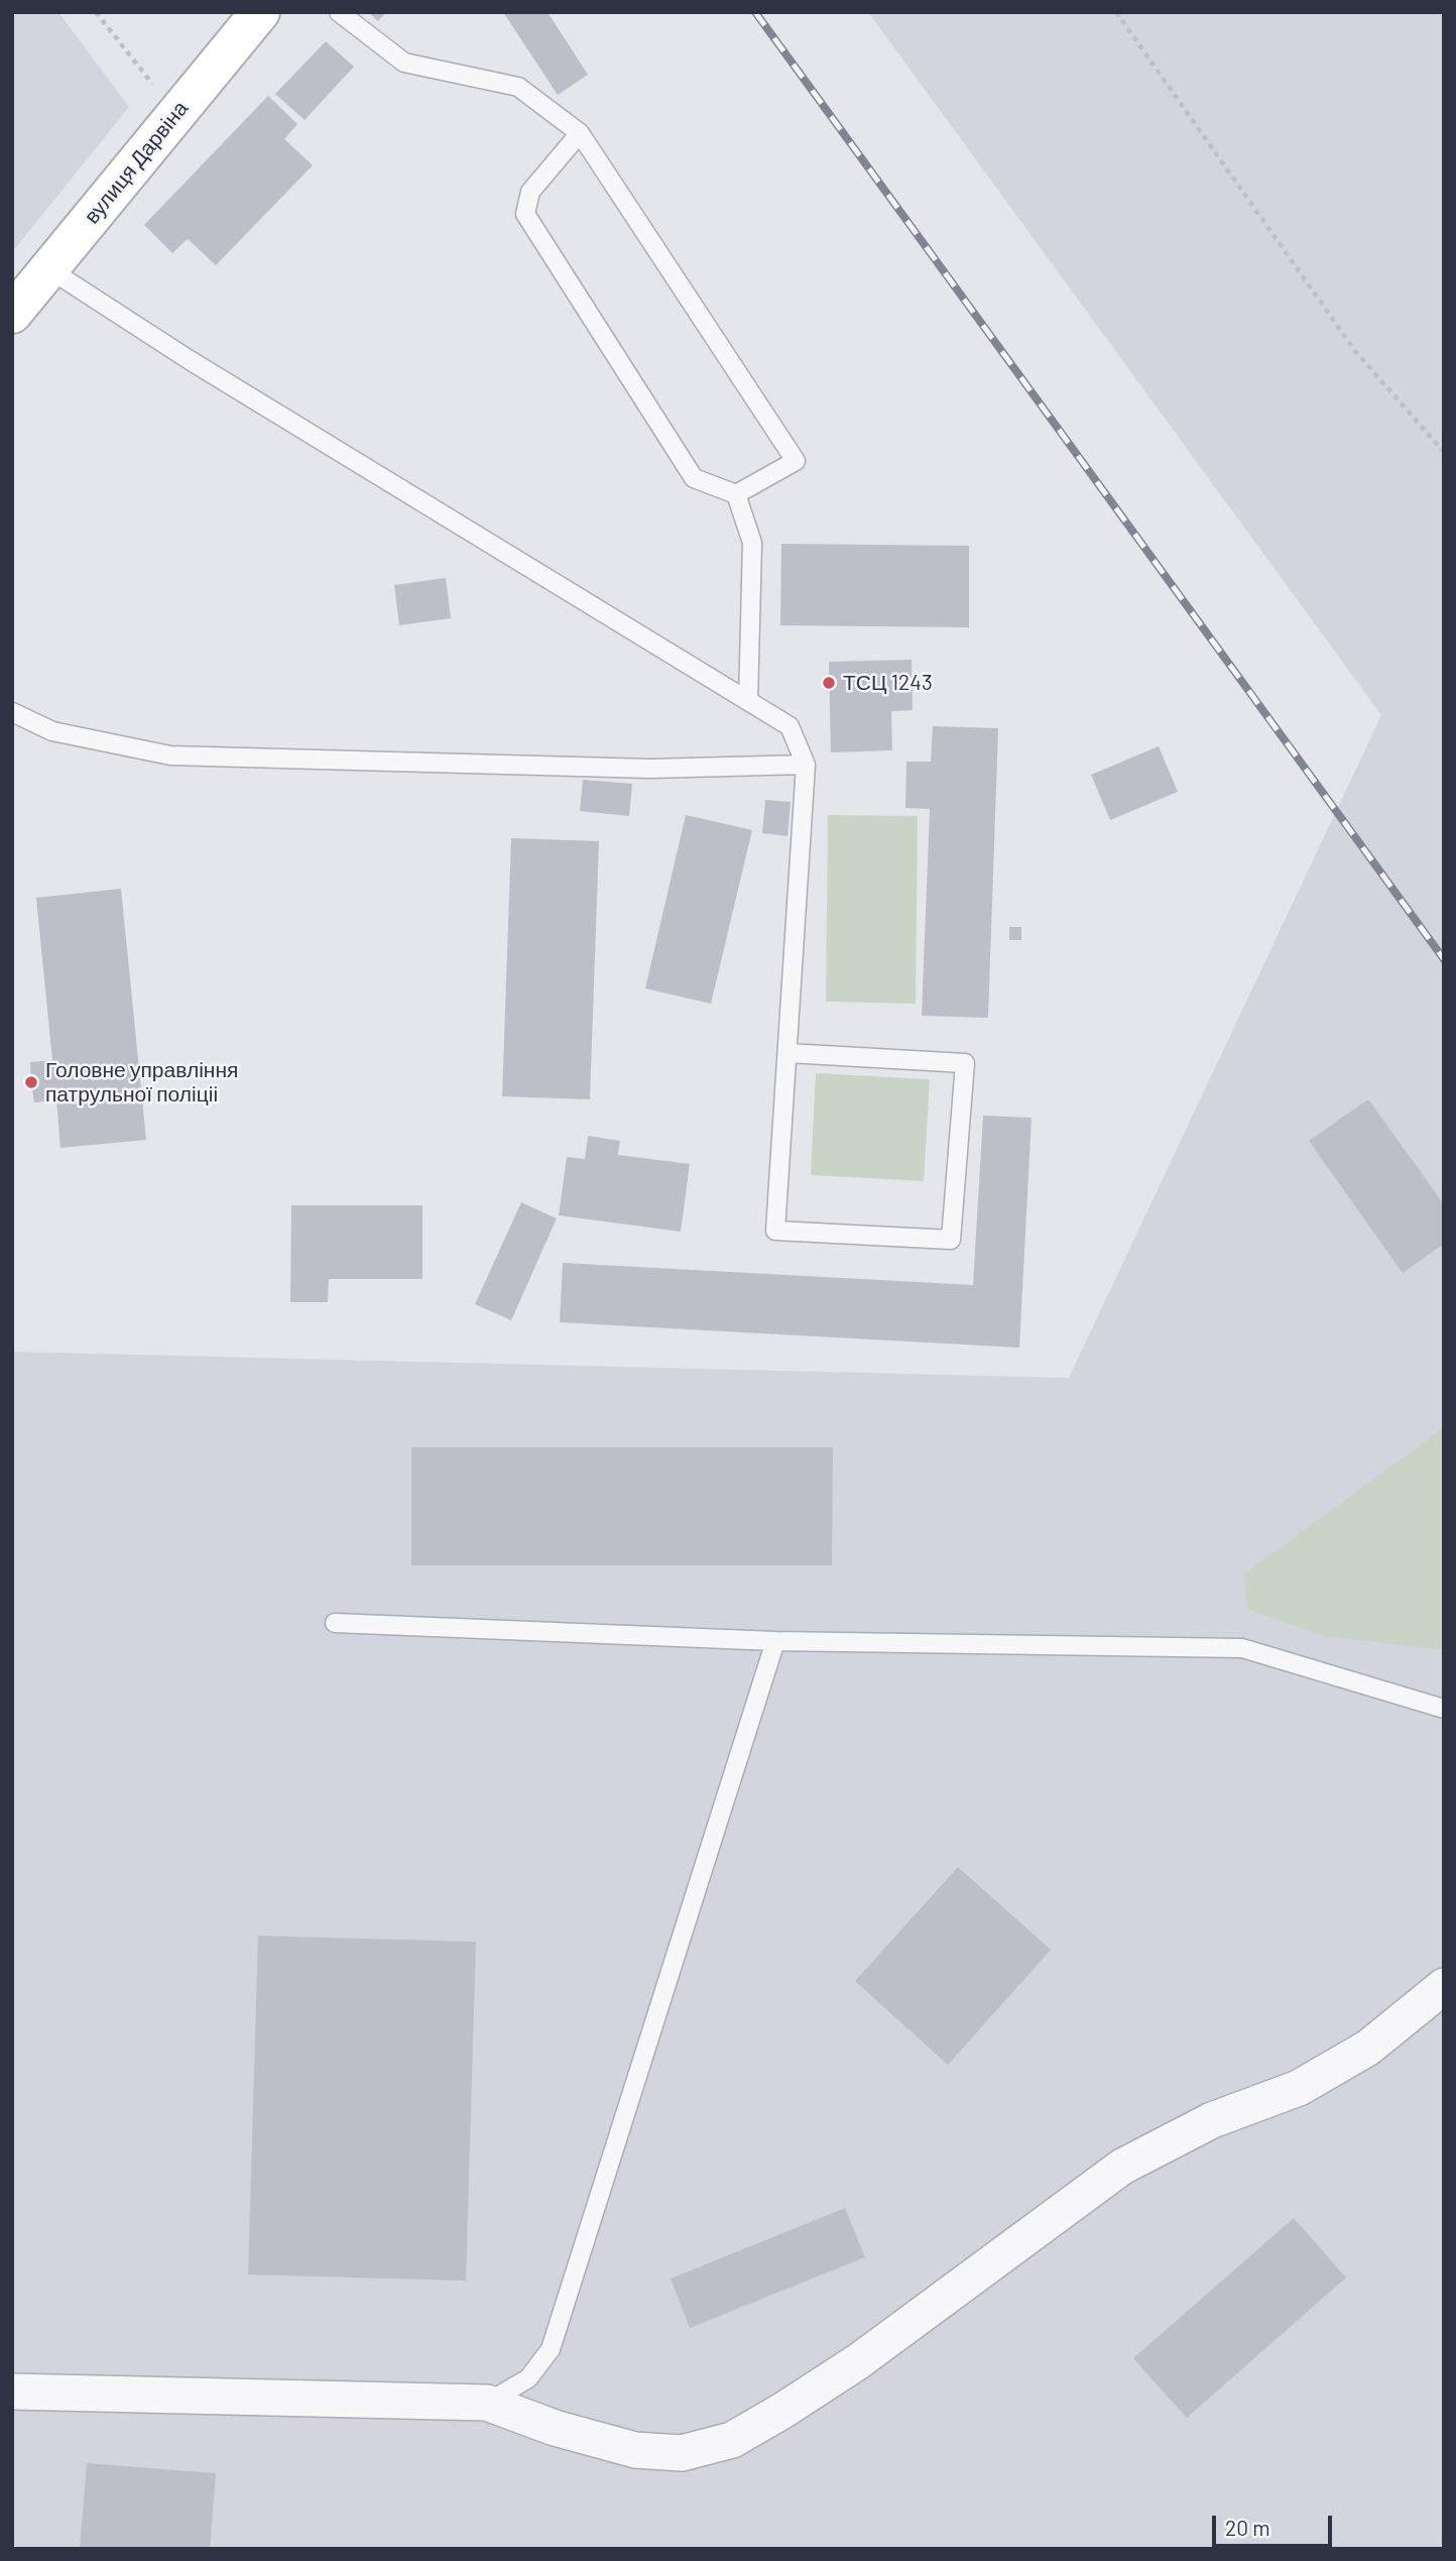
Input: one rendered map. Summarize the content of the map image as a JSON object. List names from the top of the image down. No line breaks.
{"streets":{"street":["вулиця Дарвіна"]},"places":["ТСЦ 1243","Головне управління патрульної поліціі"],"scale_bar":"20 m"}
